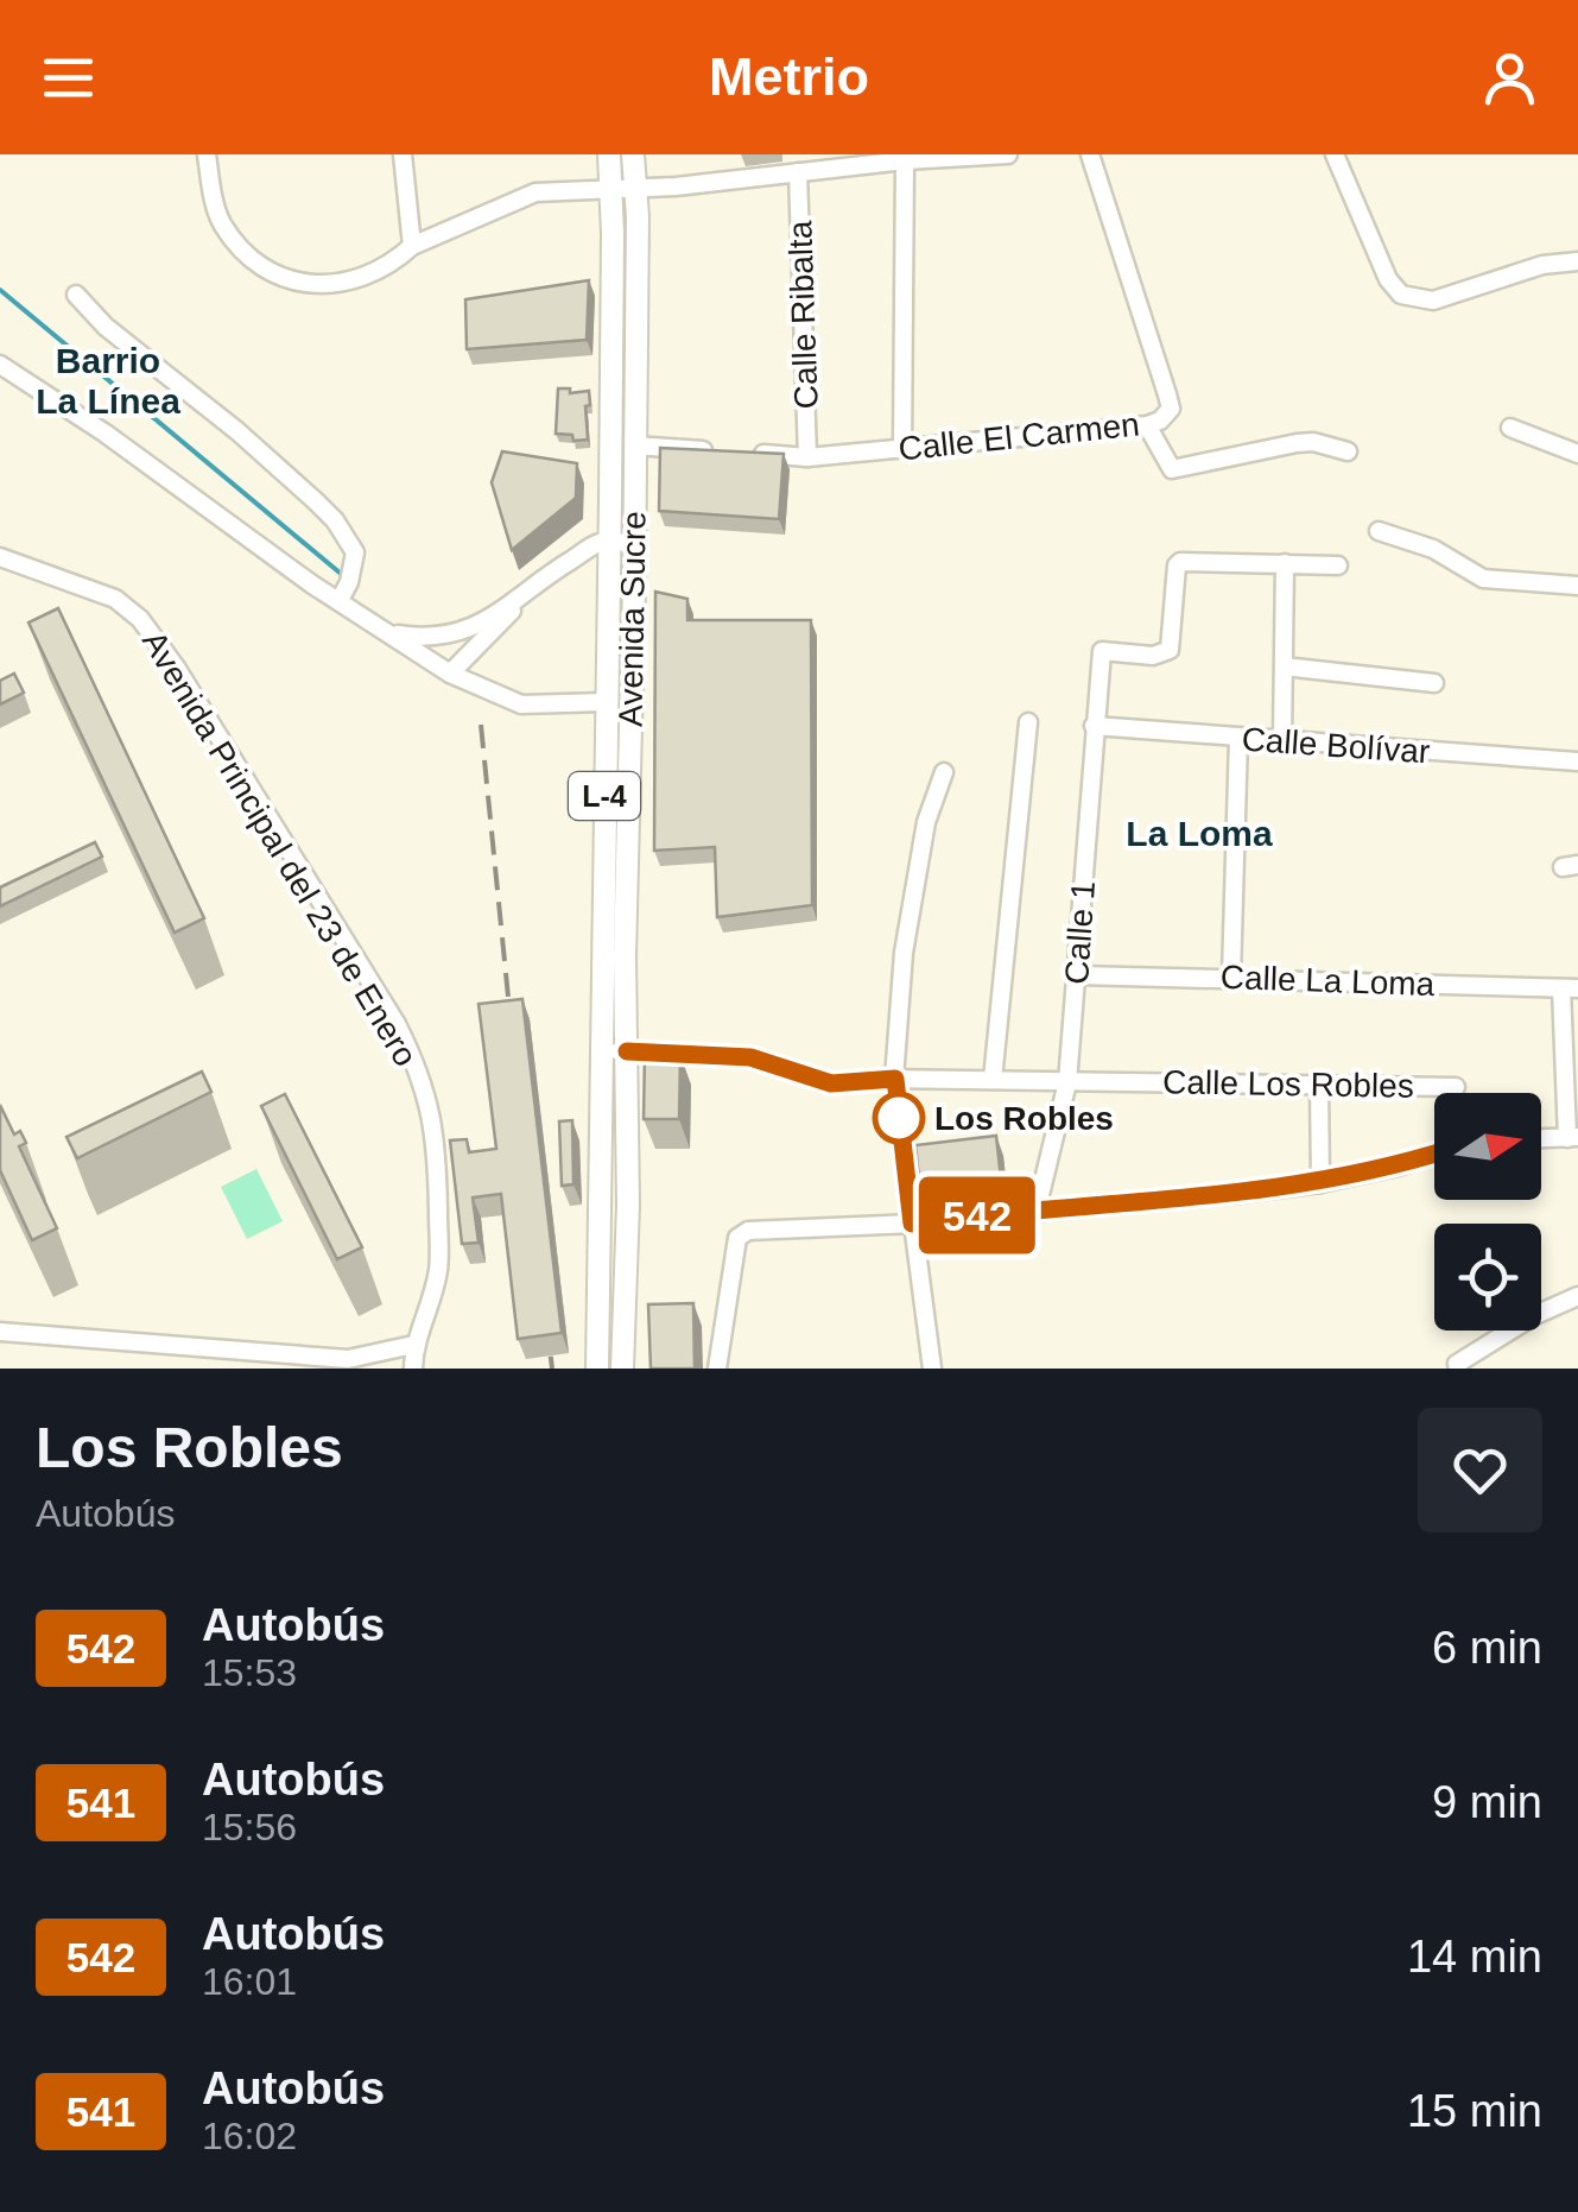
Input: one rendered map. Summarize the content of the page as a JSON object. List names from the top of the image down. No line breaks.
{"streets":{"main road":["Avenida Sucre","L-4"],"street":["Calle Ribalta","Calle El Carmen","Calle Bolívar","Avenida Principal del 23 de Enero","Calle 1","Calle La Loma","Calle Los Robles"]},"crossings":[["Calle Ribalta","Calle El Carmen"],["Avenida Sucre","Calle Los Robles"],["Calle Bolívar","Calle 1"],["Calle 1","Calle La Loma"],["Calle 1","Calle Los Robles"]],"districts":["Barrio La Línea","La Loma"],"places":["Los Robles"],"lines":["bus line 542"],"north":"right","page":{"header":"Metrio","on_map":"542","heading":["Los Robles","Autobús"],"list":[{"mark":"542","name":"Autobús","note":"15:53","value":"6 min"},{"mark":"541","name":"Autobús","note":"15:56","value":"9 min"},{"mark":"542","name":"Autobús","note":"16:01","value":"14 min"},{"mark":"541","name":"Autobús","note":"16:02","value":"15 min"}]}}
